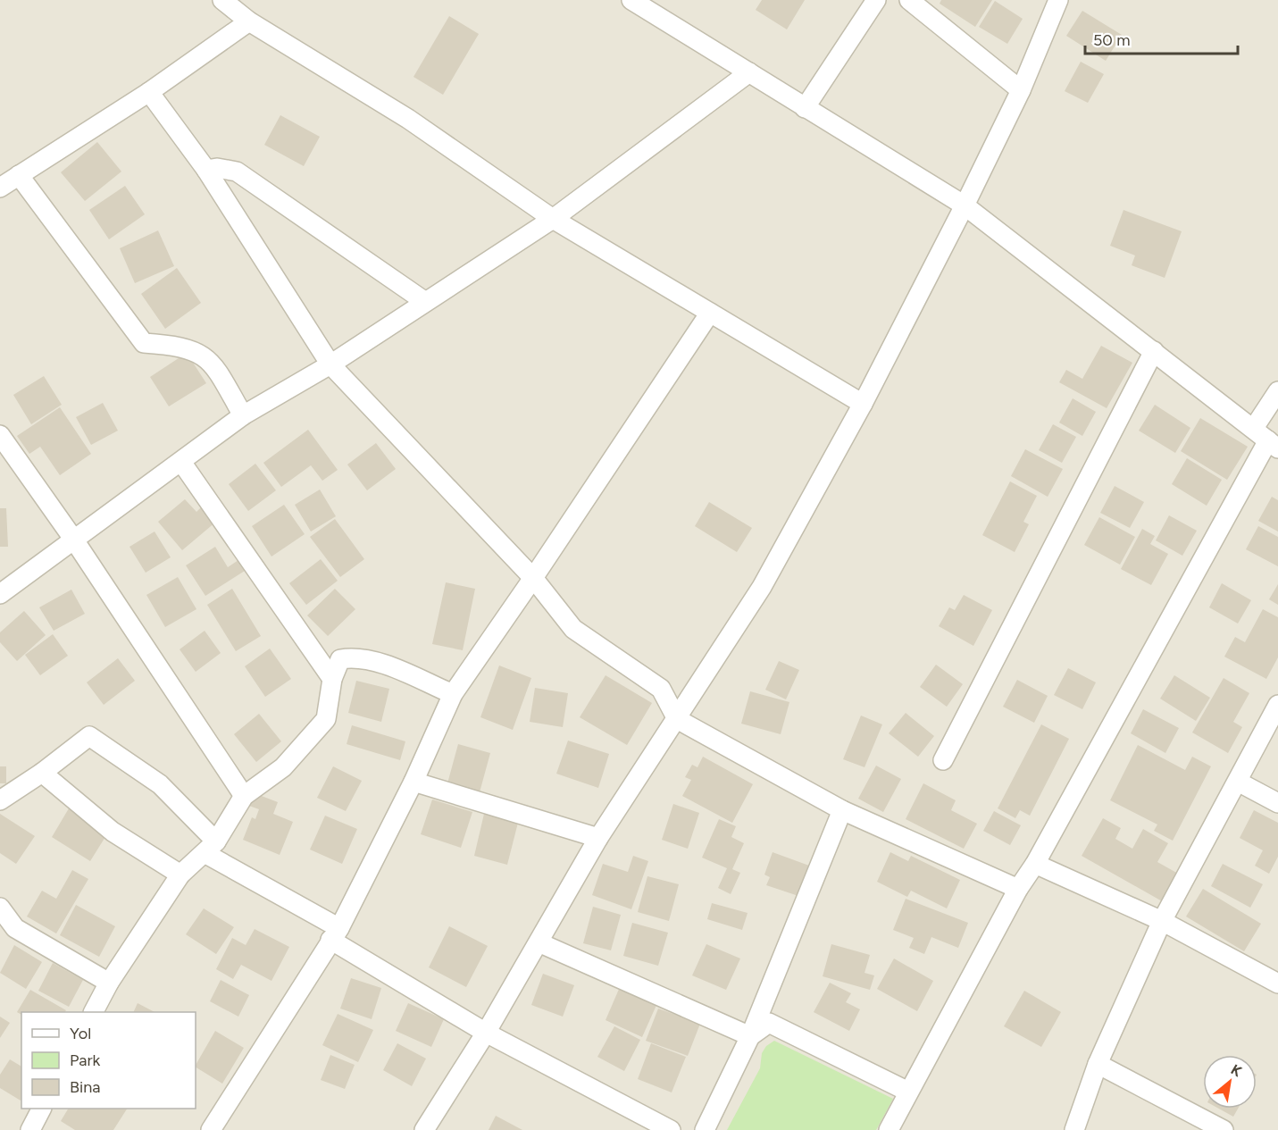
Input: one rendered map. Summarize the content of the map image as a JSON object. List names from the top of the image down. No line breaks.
{"legend":["Yol","Park","Bina"],"scale_bar":"50 m","north":"top right"}
